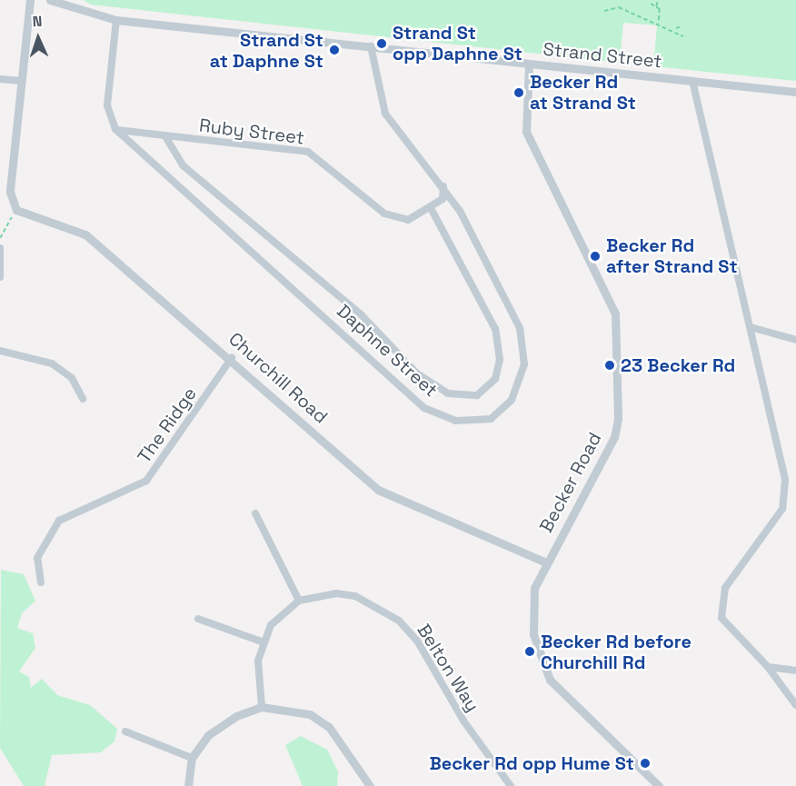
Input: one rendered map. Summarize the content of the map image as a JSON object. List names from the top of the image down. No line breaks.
{"streets":{"street":["Strand Street","Ruby Street","Daphne Street","Churchill Road","The Ridge","Becker Road","Belton Way"]},"crossings":[["Strand Street","Daphne Street"],["Strand Street","Becker Road"],["Ruby Street","Daphne Street"],["Churchill Road","The Ridge"],["Churchill Road","Becker Road"]],"places":["Strand St opp Daphne St","Strand St at Daphne St","Becker Rd at Strand St","Becker Rd after Strand St","23 Becker Rd","Becker Rd before Churchill Rd","Becker Rd opp Hume St"],"north":"top"}
